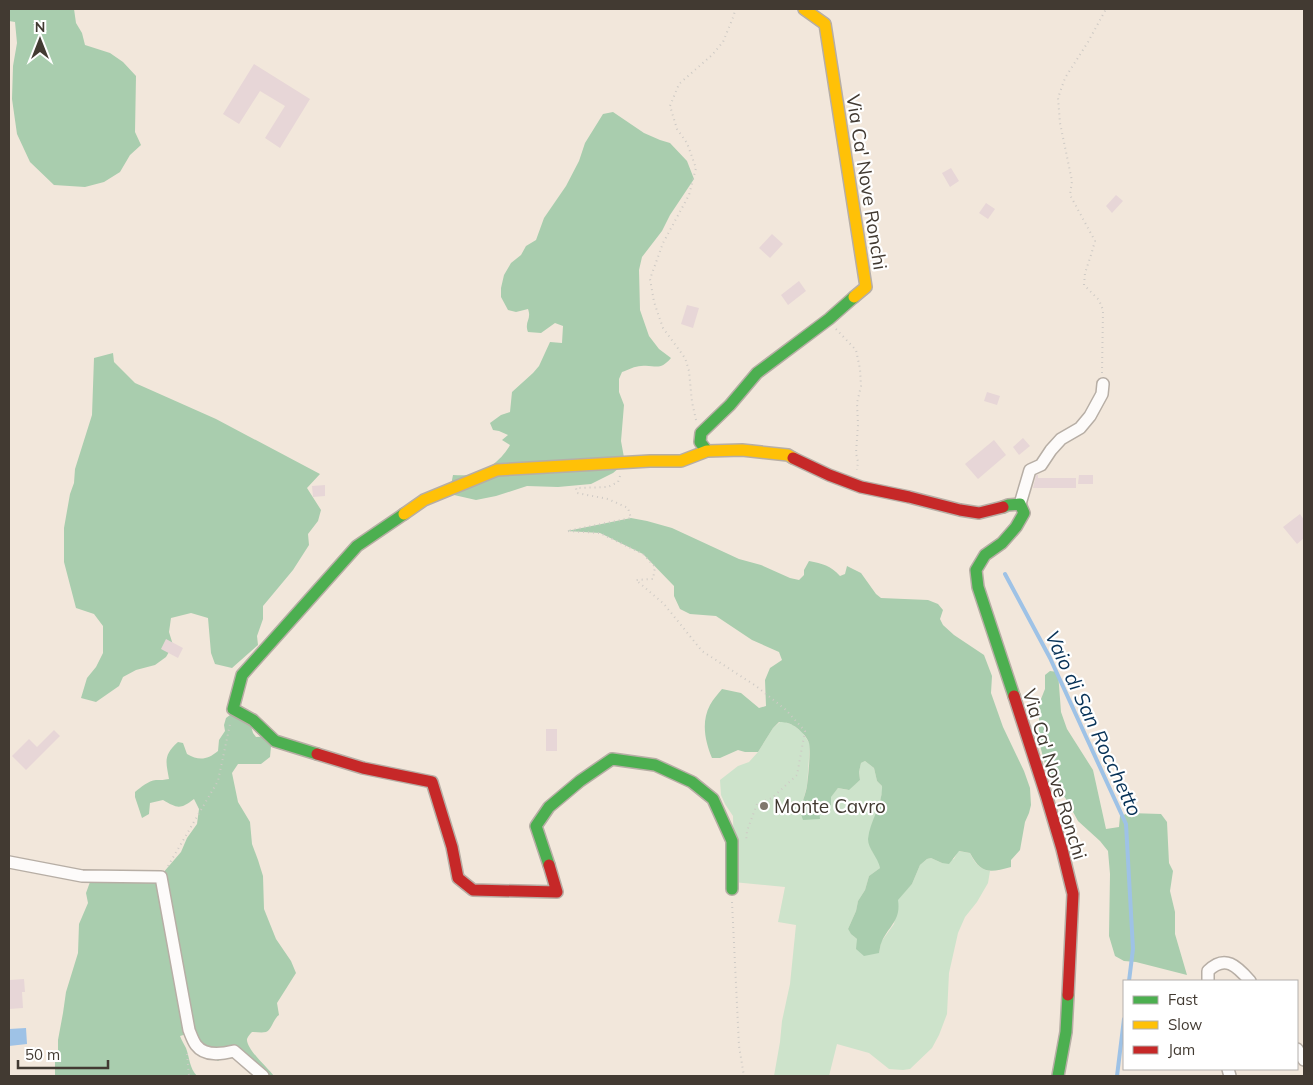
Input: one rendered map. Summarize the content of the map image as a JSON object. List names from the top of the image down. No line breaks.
{"streets":{"street":["Via Ca' Nove Ronchi"]},"water":["Vaio di San Rocchetto"],"places":["Monte Cavro"],"legend":["Fast","Slow","Jam"],"scale_bar":"50 m","north":"top"}
